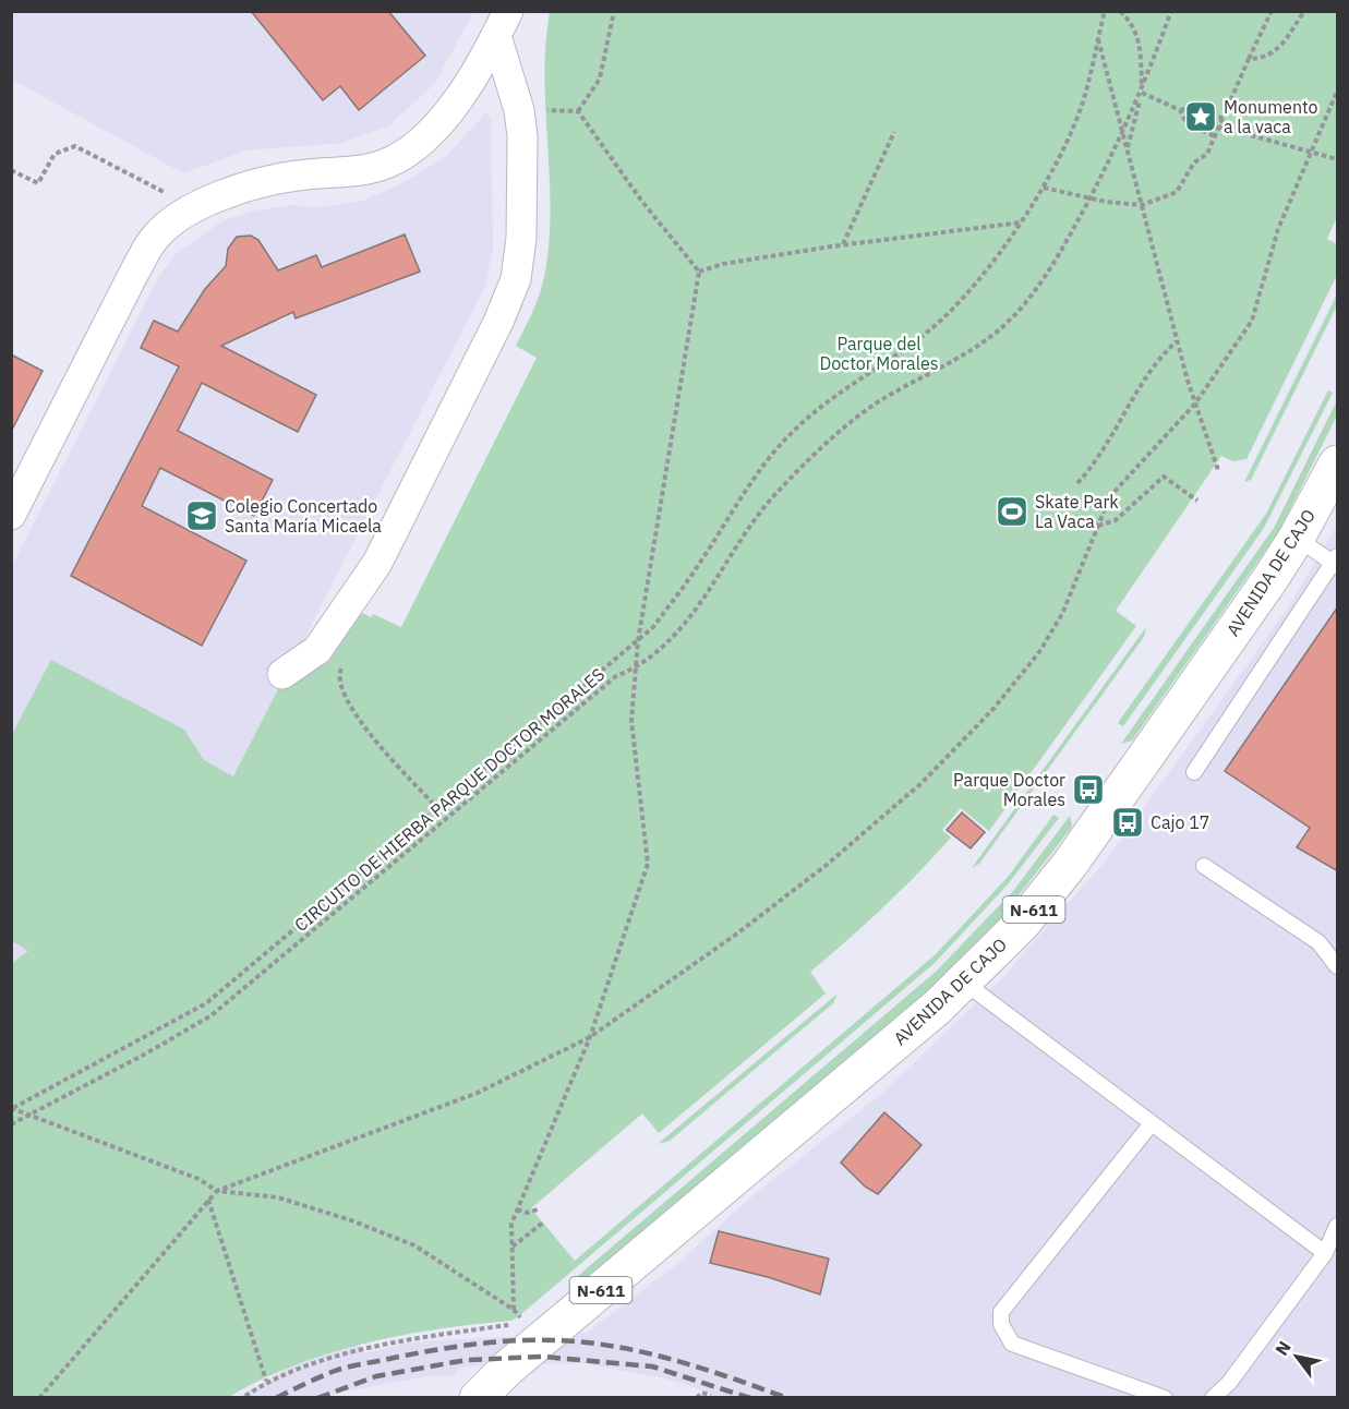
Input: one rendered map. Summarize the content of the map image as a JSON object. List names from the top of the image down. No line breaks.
{"streets":{"highway":["AVENIDA DE CAJO","N-611"],"path":["CIRCUITO DE HIERBA PARQUE DOCTOR MORALES"]},"parks":["Parque del Doctor Morales"],"places":{"place":["Monumento a la vaca"],"sports":["Skate Park La Vaca"],"school or university":["Colegio Concertado Santa María Micaela"],"bus stop":["Parque Doctor Morales","Cajo 17"]},"north":"top left"}
